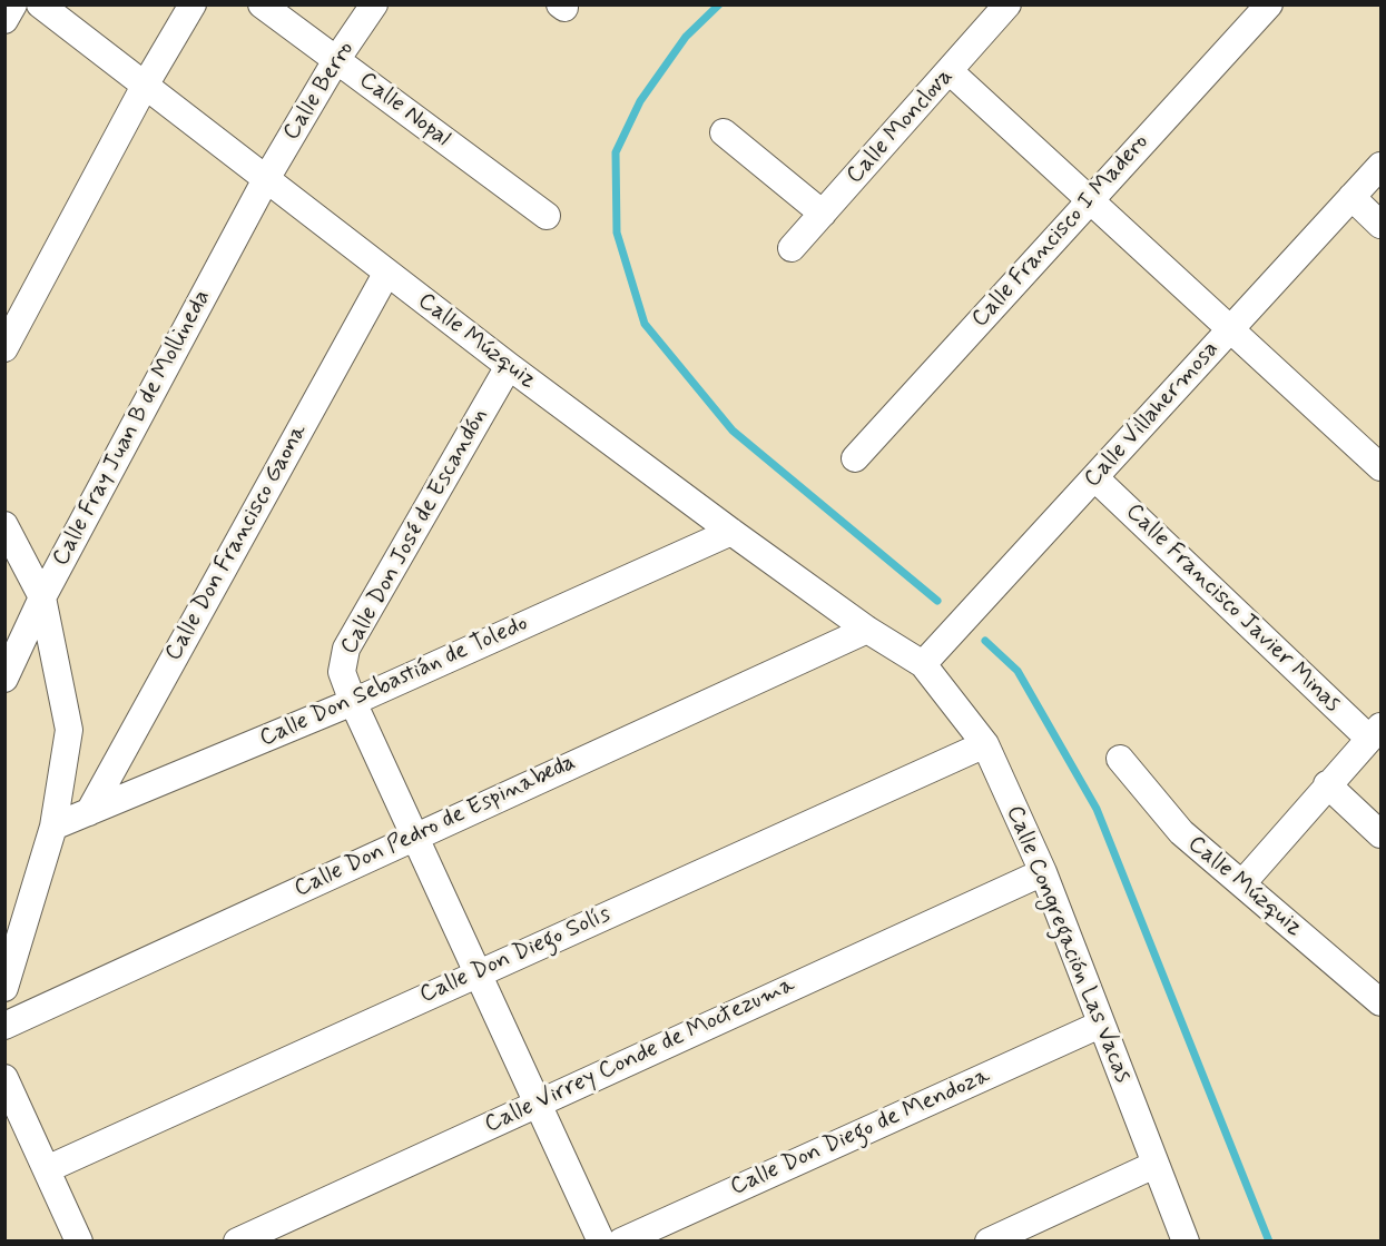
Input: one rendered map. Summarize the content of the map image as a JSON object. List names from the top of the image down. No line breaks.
{"streets":{"street":["Calle Berro","Calle Nopal","Calle Monclova","Calle Francisco I Madero","Calle Múzquiz","Calle Villahermosa","Calle Fray Juan B de Mollineda","Calle Don José de Escandón","Calle Don Francisco Gaona","Calle Francisco Javier Minas","Calle Don Sebastián de Toledo","Calle Don Pedro de Espinabeda","Calle Congregación Las Vacas","Calle Don Diego Solís","Calle Virrey Conde de Moctezuma","Calle Don Diego de Mendoza"]},"crossings":[["Calle Berro","Calle Nopal"],["Calle Berro","Calle Múzquiz"],["Calle Berro","Calle Fray Juan B de Mollineda"],["Calle Múzquiz","Calle Villahermosa"],["Calle Múzquiz","Calle Fray Juan B de Mollineda"],["Calle Múzquiz","Calle Don José de Escandón"],["Calle Múzquiz","Calle Don Francisco Gaona"],["Calle Múzquiz","Calle Don Sebastián de Toledo"],["Calle Múzquiz","Calle Don Pedro de Espinabeda"],["Calle Múzquiz","Calle Congregación Las Vacas"],["Calle Villahermosa","Calle Francisco Javier Minas"],["Calle Villahermosa","Calle Congregación Las Vacas"],["Calle Don José de Escandón","Calle Don Sebastián de Toledo"],["Calle Don José de Escandón","Calle Don Pedro de Espinabeda"],["Calle Don José de Escandón","Calle Don Diego Solís"],["Calle Don José de Escandón","Calle Virrey Conde de Moctezuma"],["Calle Don Francisco Gaona","Calle Don Sebastián de Toledo"],["Calle Congregación Las Vacas","Calle Don Diego Solís"],["Calle Congregación Las Vacas","Calle Virrey Conde de Moctezuma"],["Calle Congregación Las Vacas","Calle Don Diego de Mendoza"]]}
